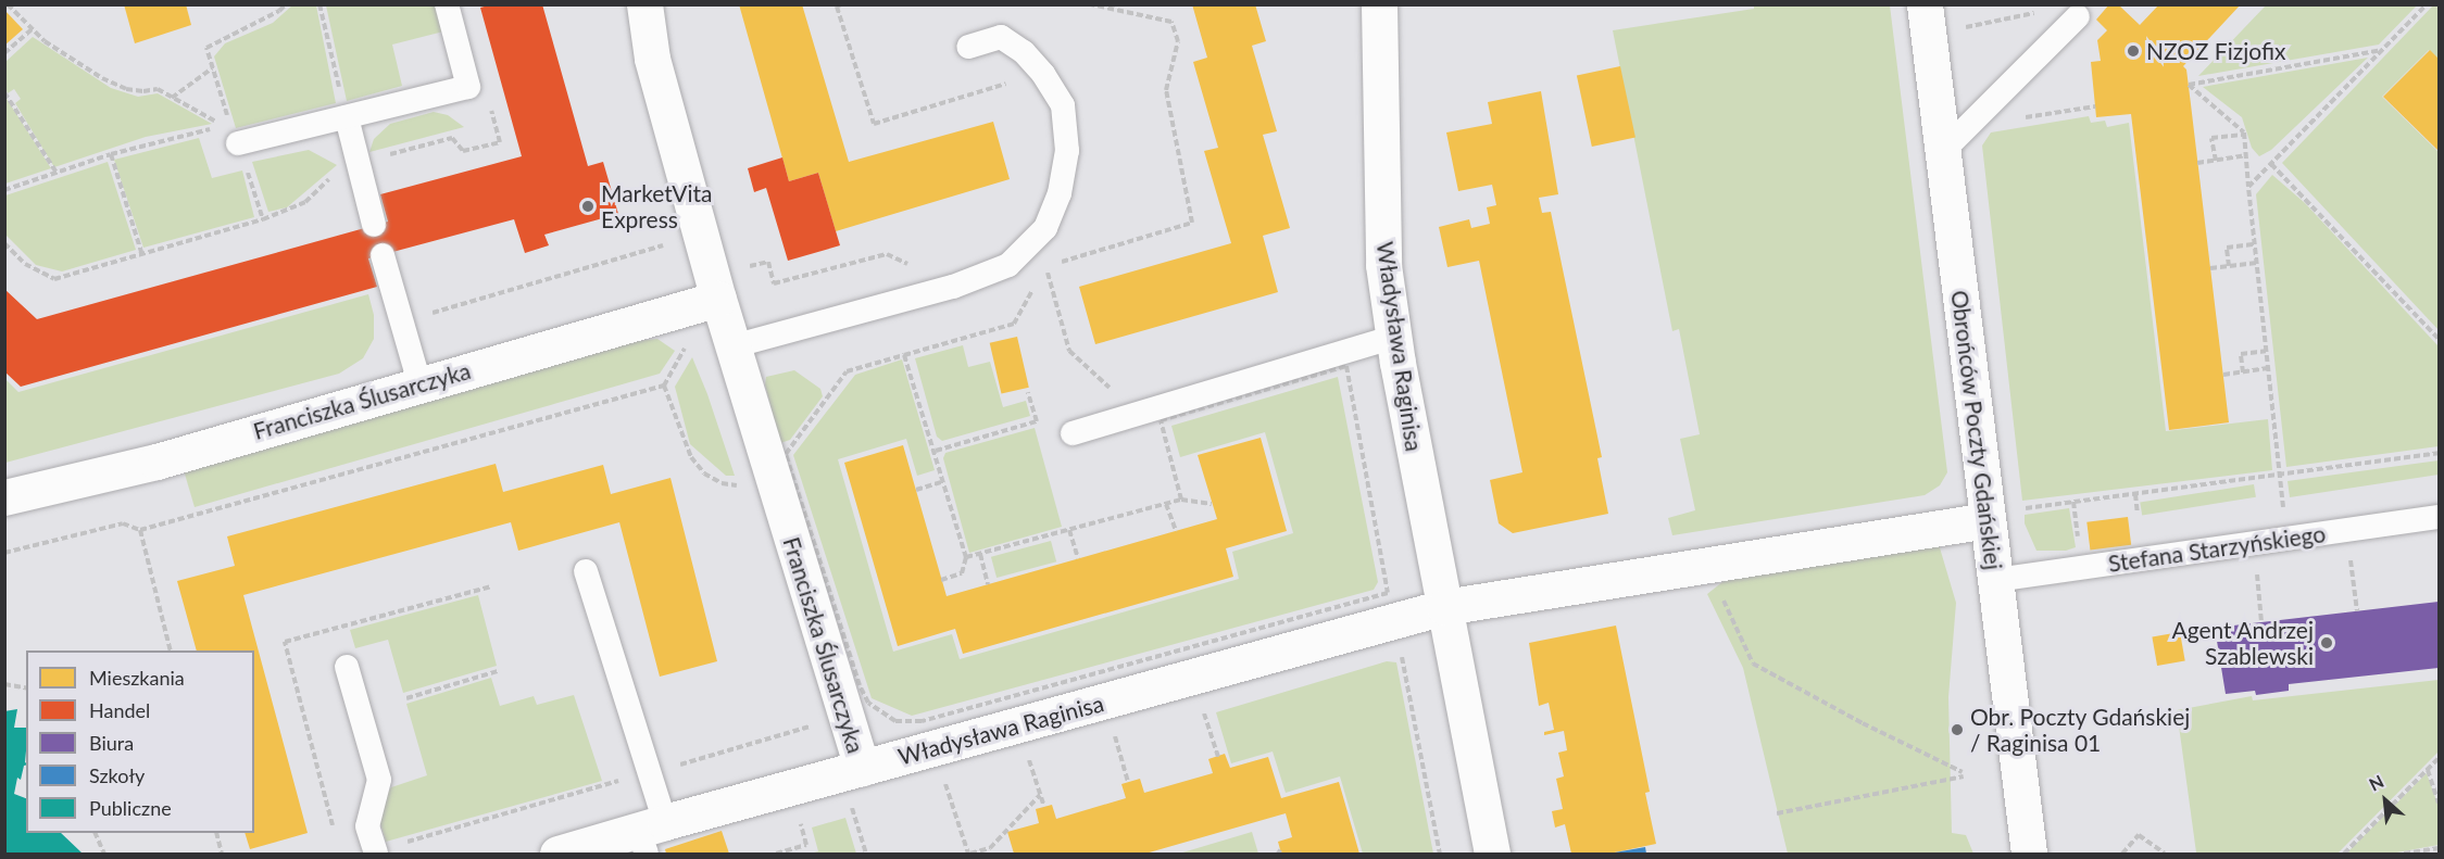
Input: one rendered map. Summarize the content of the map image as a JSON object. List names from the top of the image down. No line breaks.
{"streets":{"street":["Władysława Raginisa","Franciszka Ślusarczyka","Obrońców Poczty Gdańskiej"],"lane":["Stefana Starzyńskiego"]},"crossings":[["Władysława Raginisa","Franciszka Ślusarczyka"],["Władysława Raginisa","Obrońców Poczty Gdańskiej"],["Obrońców Poczty Gdańskiej","Stefana Starzyńskiego"]],"places":["NZOZ Fizjofix","MarketVita Express","Agent Andrzej Szablewski","Obr. Poczty Gdańskiej / Raginisa 01"],"legend":["Mieszkania","Handel","Biura","Szkoły","Publiczne"],"north":"top left"}
